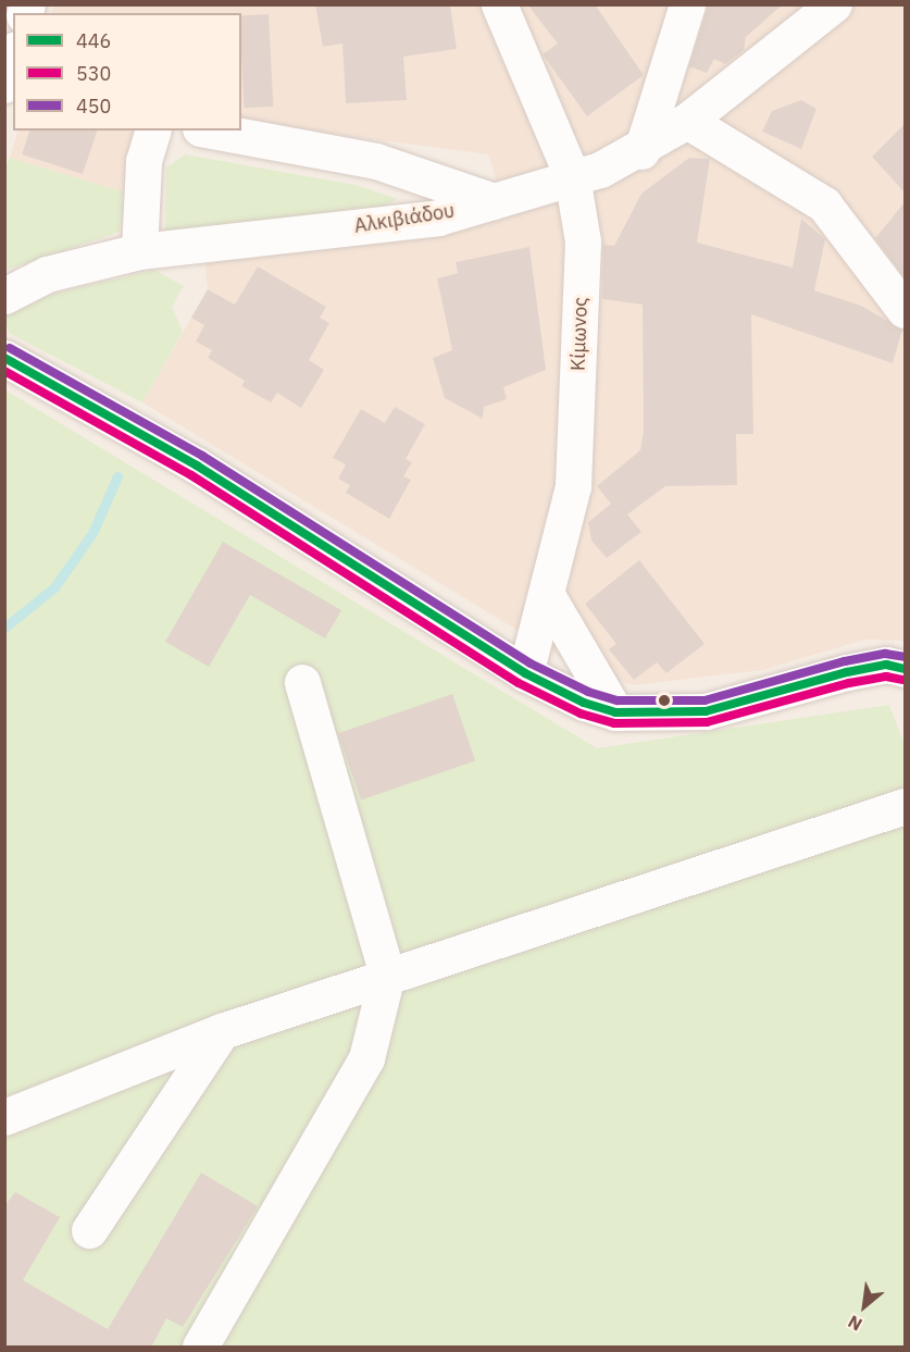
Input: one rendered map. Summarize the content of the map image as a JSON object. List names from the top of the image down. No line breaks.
{"streets":{"street":["Αλκιβιάδου","Κίμωνος"]},"crossings":[["Αλκιβιάδου","Κίμωνος"]],"lines":["transit line 450","transit line 446","transit line 530"],"legend":["446","530","450"],"north":"bottom left"}
